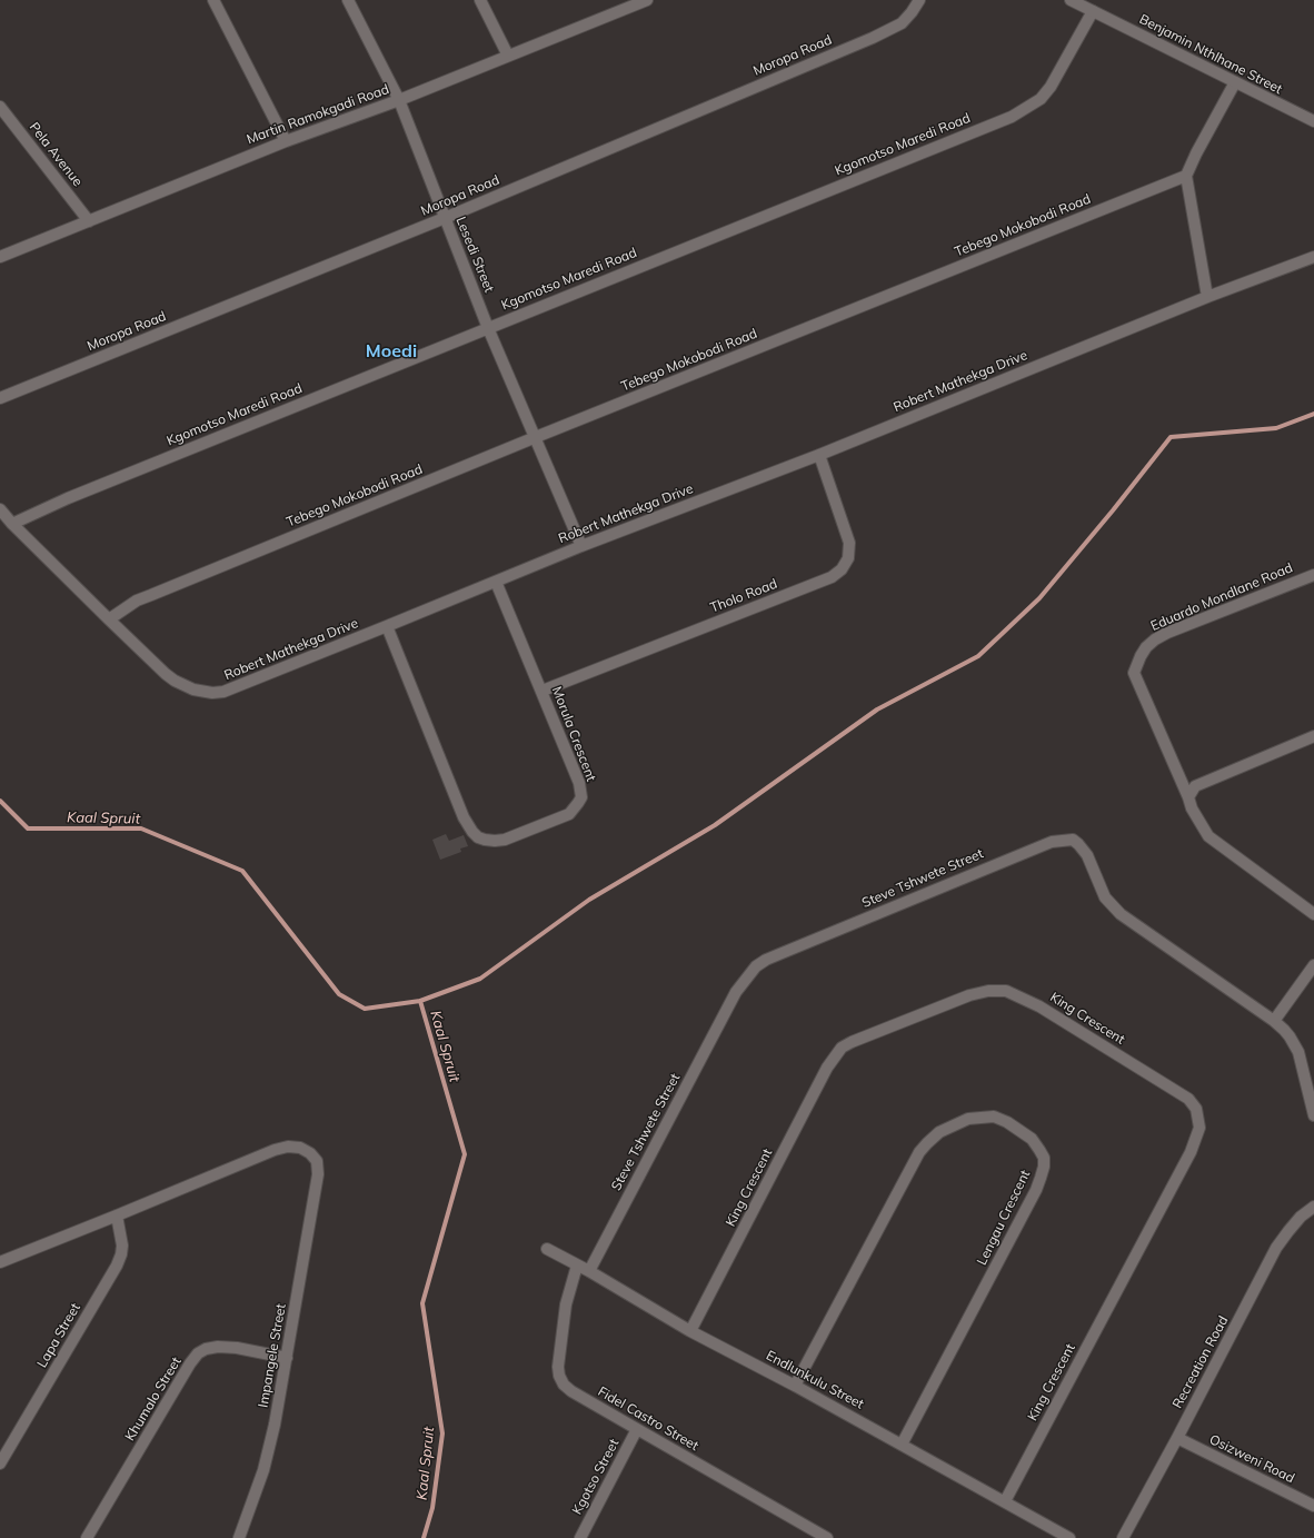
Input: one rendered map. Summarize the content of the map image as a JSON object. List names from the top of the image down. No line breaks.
{"streets":{"street":["Benjamin Nthlhane Street","Moropa Road","Martin Ramokgadi Road","Kgomotso Maredi Road","Pela Avenue","Tebego Mokobodi Road","Lesedi Street","Robert Mathekga Drive","Tholo Road","Eduardo Mondlane Road","Morula Crescent","Steve Tshwete Street","King Crescent","Lengau Crescent","Lapa Street","Impangele Street","Recreation Road","Endlunkulu Street","Khumalo Street","Fidel Castro Street","Osizweni Road","Kgotso Street"]},"crossings":[["Benjamin Nthlhane Street","Kgomotso Maredi Road"],["Moropa Road","Lesedi Street"],["Martin Ramokgadi Road","Pela Avenue"],["Martin Ramokgadi Road","Lesedi Street"],["Kgomotso Maredi Road","Lesedi Street"],["Kgomotso Maredi Road","Robert Mathekga Drive"],["Tebego Mokobodi Road","Lesedi Street"],["Tebego Mokobodi Road","Robert Mathekga Drive"],["Lesedi Street","Robert Mathekga Drive"],["Robert Mathekga Drive","Tholo Road"],["Robert Mathekga Drive","Morula Crescent"],["Tholo Road","Morula Crescent"],["Steve Tshwete Street","Endlunkulu Street"],["King Crescent","Endlunkulu Street"],["Lengau Crescent","Endlunkulu Street"],["Lapa Street","Impangele Street"],["Impangele Street","Khumalo Street"],["Recreation Road","Osizweni Road"],["Endlunkulu Street","Fidel Castro Street"],["Fidel Castro Street","Kgotso Street"]],"districts":["Moedi"],"water":["Kaal Spruit"]}
